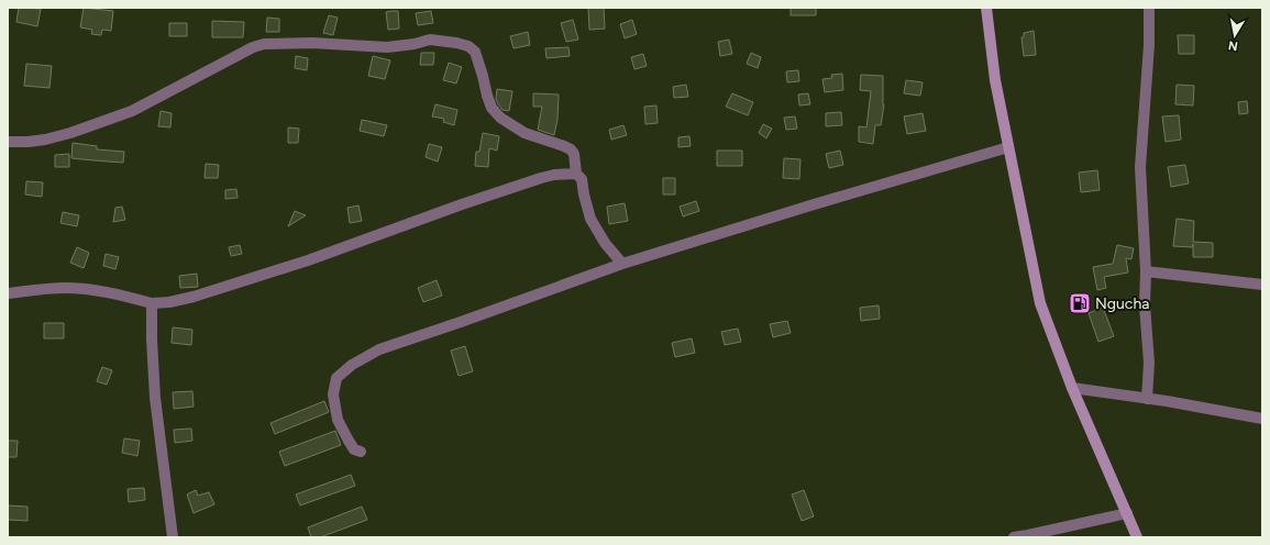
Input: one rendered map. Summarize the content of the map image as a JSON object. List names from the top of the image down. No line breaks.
{"places":{"fuel station":["Ngucha"]},"north":"bottom"}
